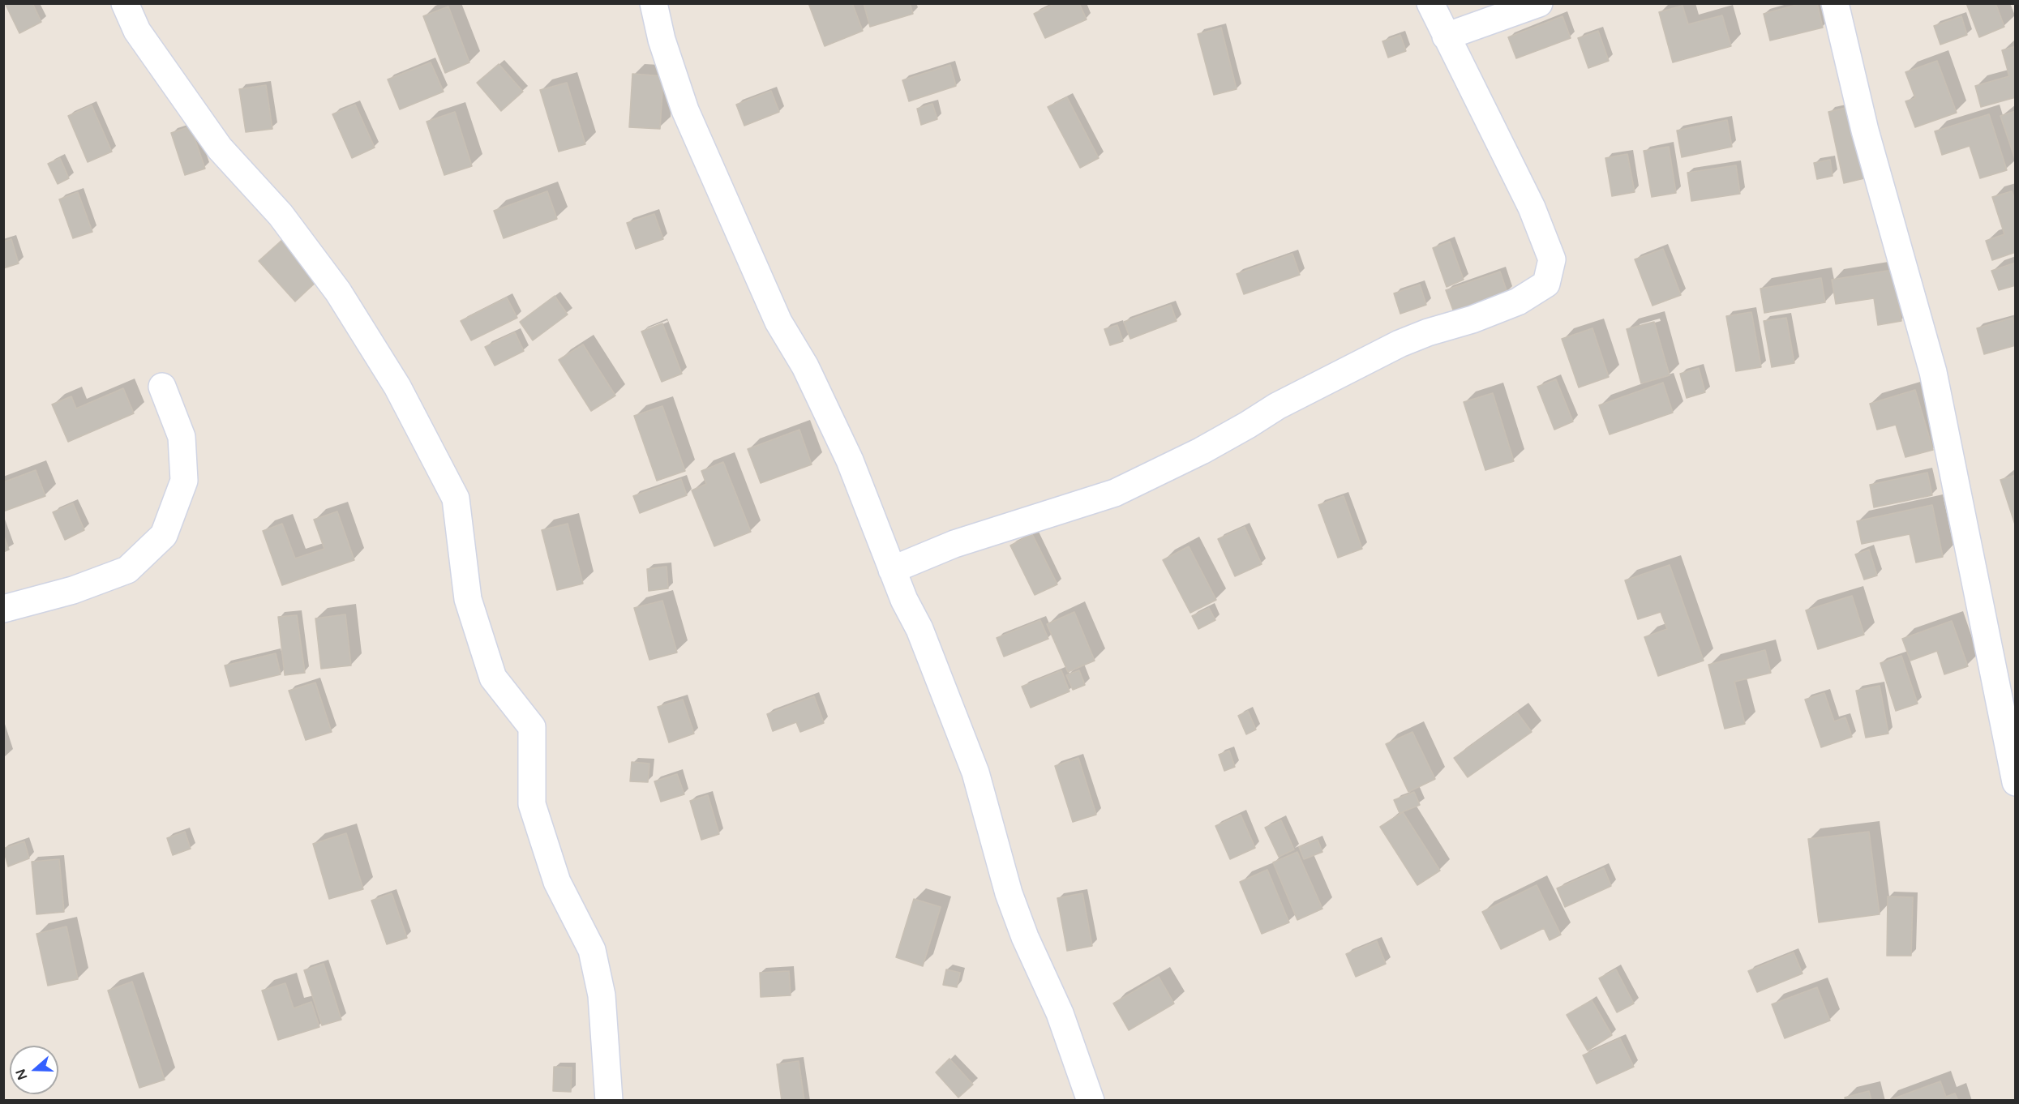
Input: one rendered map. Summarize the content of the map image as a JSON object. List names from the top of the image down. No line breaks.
{"north":"left"}
